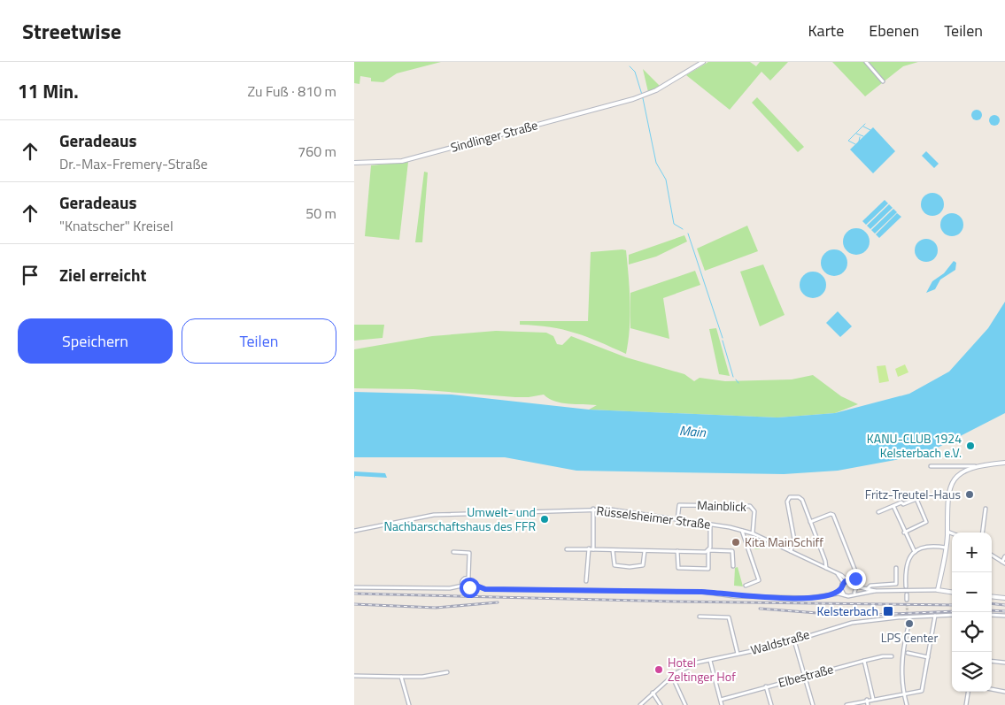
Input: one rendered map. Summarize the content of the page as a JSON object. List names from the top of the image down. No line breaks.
{"streets":{"street":["Sindlinger Straße","Mainblick","Rüsselsheimer Straße","Waldstraße","Elbestraße"]},"crossings":[["Mainblick","Rüsselsheimer Straße"]],"water":["Main"],"places":{"other":["KANU-CLUB 1924 Kelsterbach e.V.","Fritz-Treutel-Haus","Umwelt- und Nachbarschaftshaus des FFR","Kita MainSchiff","LPS Center","Hotel Zeltinger Hof"],"transit":["Kelsterbach"]},"page":{"header":"Streetwise","nav":["Karte","Ebenen","Teilen"],"heading":["11 Min.","Zu Fuß · 810 m"],"list":[["Geradeaus","Dr.-Max-Fremery-Straße","760 m"],["Geradeaus","\"Knatscher\" Kreisel","50 m"],"Ziel erreicht"],"buttons":["Speichern","Teilen"],"map_buttons":["+","−"]}}
